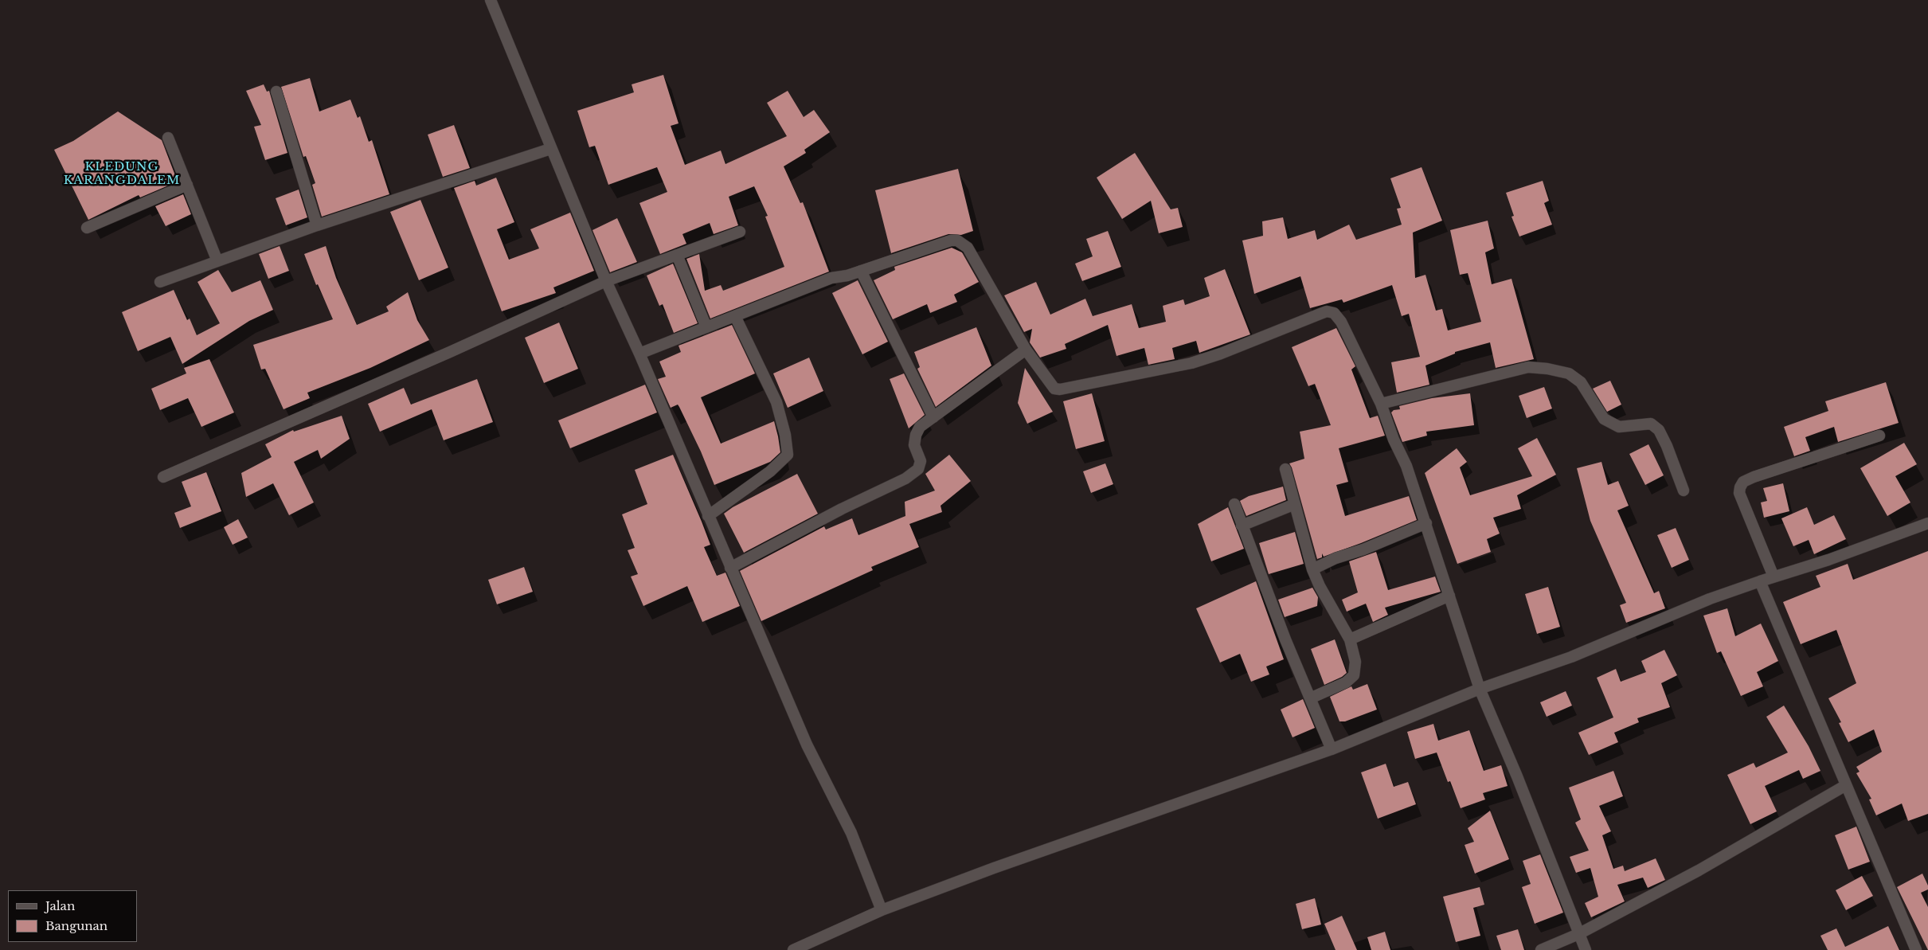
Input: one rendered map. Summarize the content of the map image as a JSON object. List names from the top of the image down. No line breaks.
{"districts":["KLEDUNG KARANGDALEM"],"legend":["Jalan","Bangunan"]}
